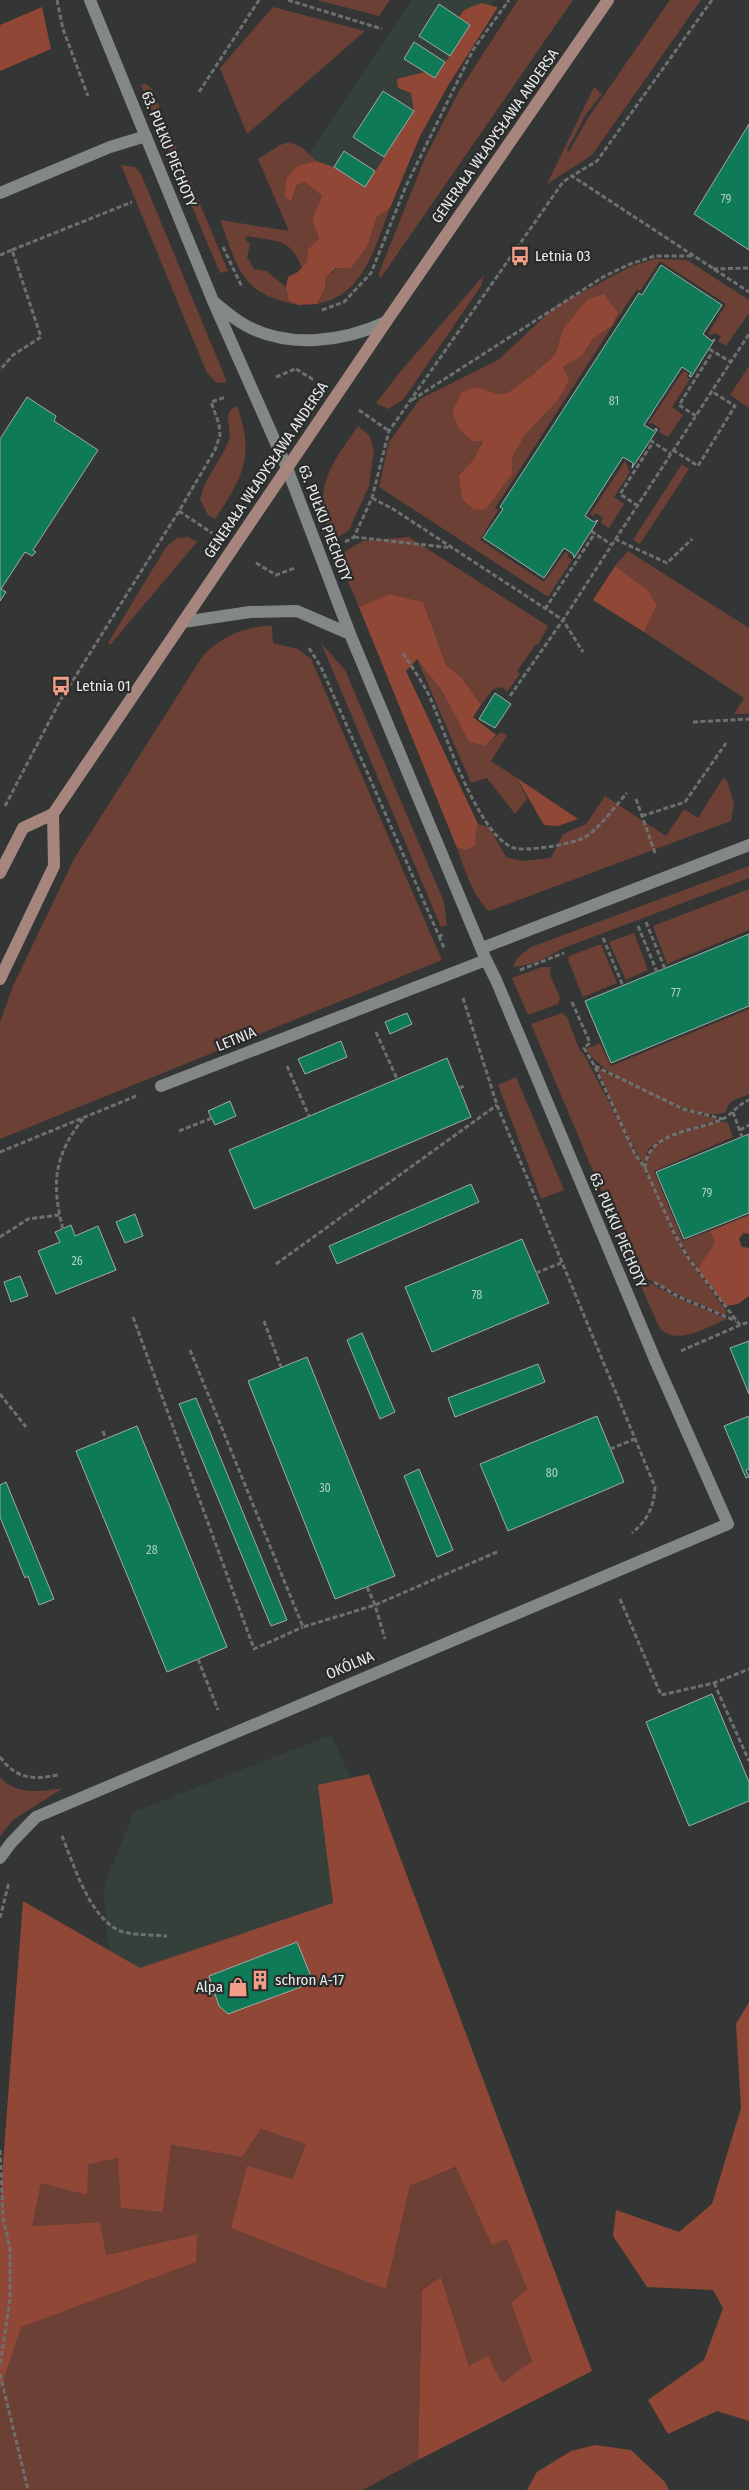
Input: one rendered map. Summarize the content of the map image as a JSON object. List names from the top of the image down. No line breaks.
{"streets":{"main road":["GENERAŁA WŁADYSŁAWA ANDERSA"],"street":["63. PUŁKU PIECHOTY","LETNIA","OKÓLNA"]},"crossings":[["GENERAŁA WŁADYSŁAWA ANDERSA","63. PUŁKU PIECHOTY"],["63. PUŁKU PIECHOTY","LETNIA"],["63. PUŁKU PIECHOTY","OKÓLNA"]],"places":{"bus stop":["Letnia 03","Letnia 01"],"building":["schron A-17"],"shop":["Alpa"]},"house_numbers":["79","81","77","79","26","78","80","30","28"]}
